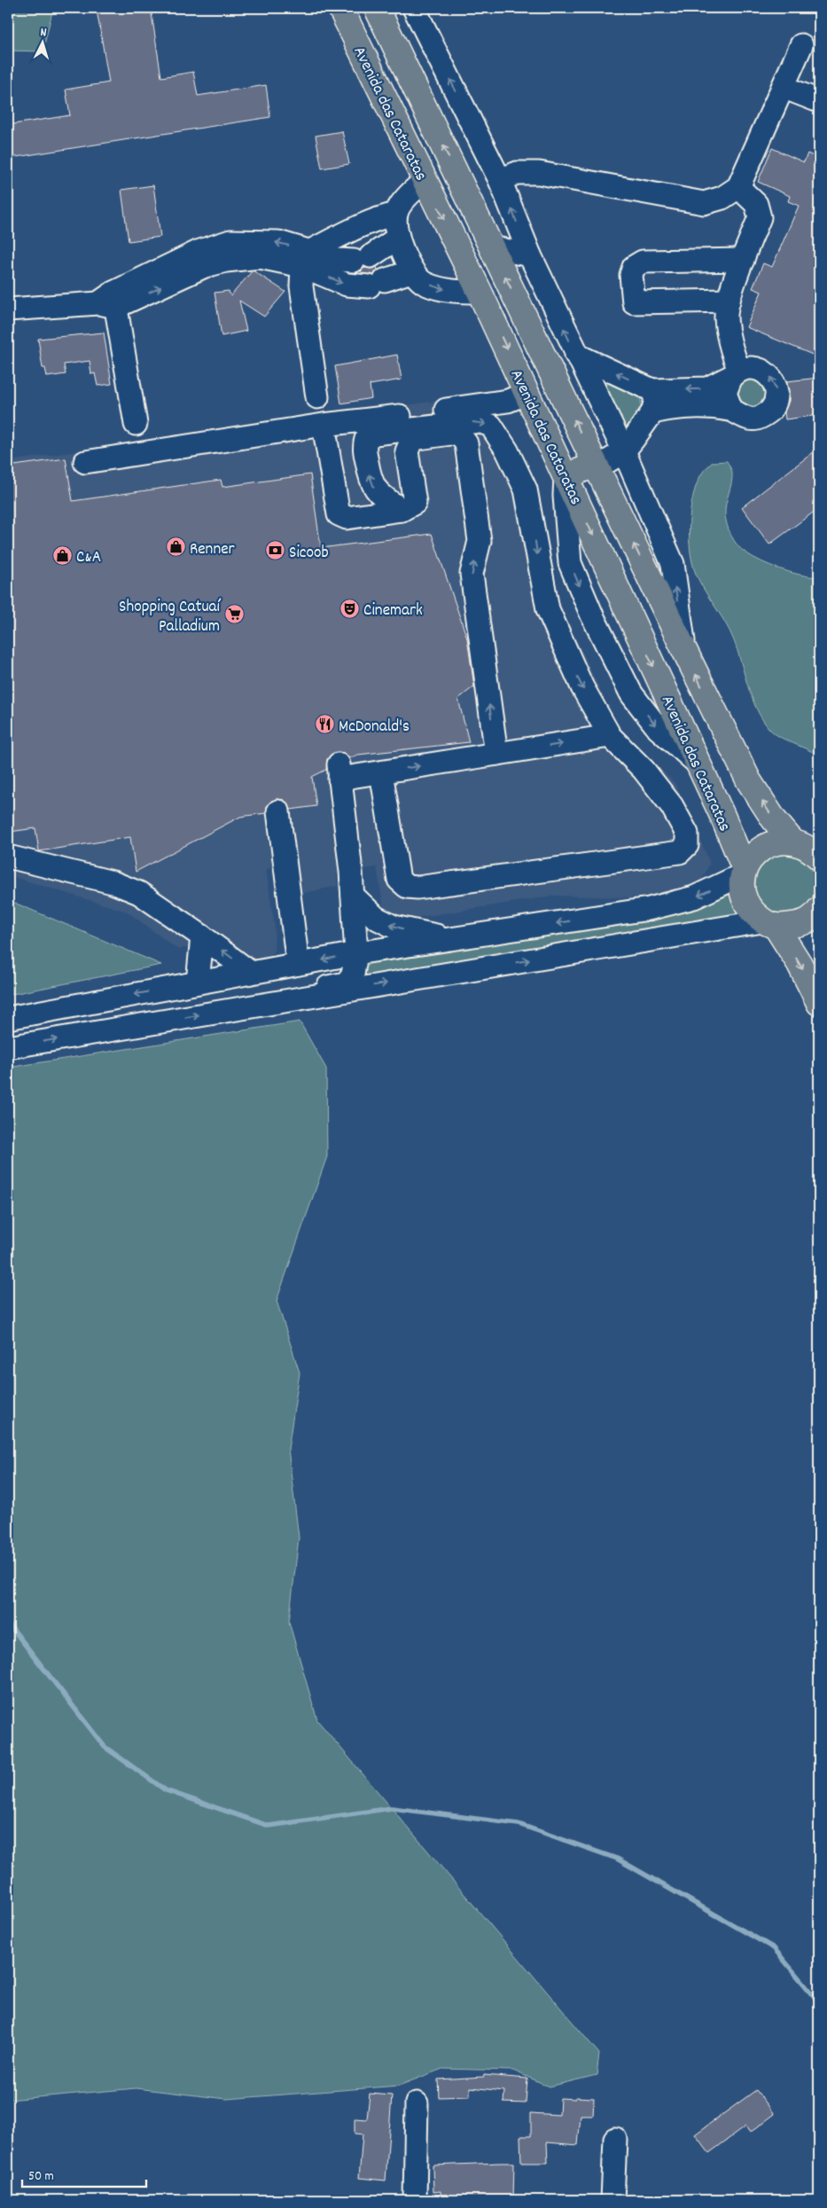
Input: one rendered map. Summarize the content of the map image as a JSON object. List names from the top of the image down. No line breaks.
{"streets":{"main road":["Avenida das Cataratas"]},"places":{"shop":["Renner","C&A"],"bank":["Sicoob"],"theatre":["Cinemark"],"supermarket":["Shopping Catuaí Palladium"],"restaurant":["McDonald's"]},"scale_bar":"50 m","north":"top"}
